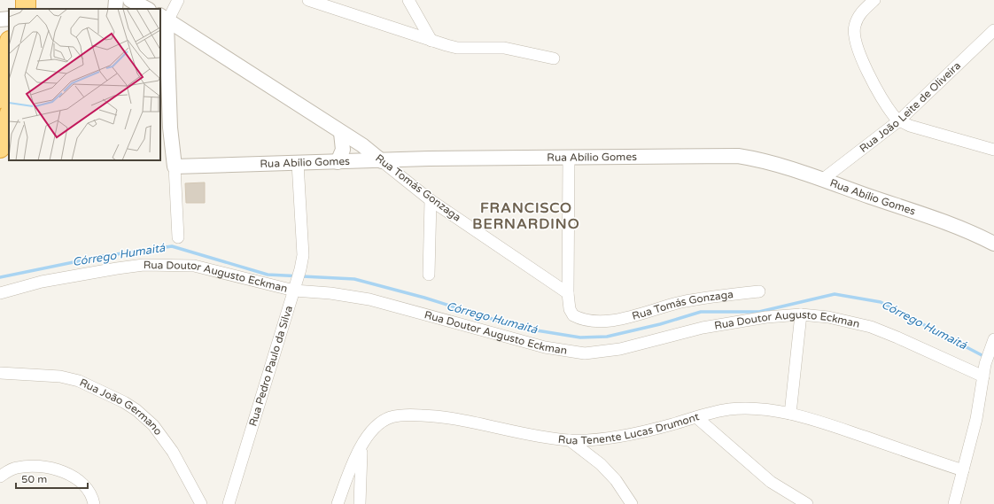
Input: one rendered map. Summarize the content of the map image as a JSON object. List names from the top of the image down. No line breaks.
{"streets":{"street":["Rua João Leite de Oliveira","Rua Abílio Gomes","Rua Tomás Gonzaga","Rua Doutor Augusto Eckman","Rua Pedro Paulo da Silva","Rua João Germano","Rua Tenente Lucas Drumont"]},"crossings":[["Rua João Leite de Oliveira","Rua Abílio Gomes"],["Rua Abílio Gomes","Rua Tomás Gonzaga"],["Rua Abílio Gomes","Rua Pedro Paulo da Silva"],["Rua Doutor Augusto Eckman","Rua Pedro Paulo da Silva"]],"districts":["FRANCISCO BERNARDINO"],"water":["Córrego Humaitá"],"scale_bar":"50 m"}
